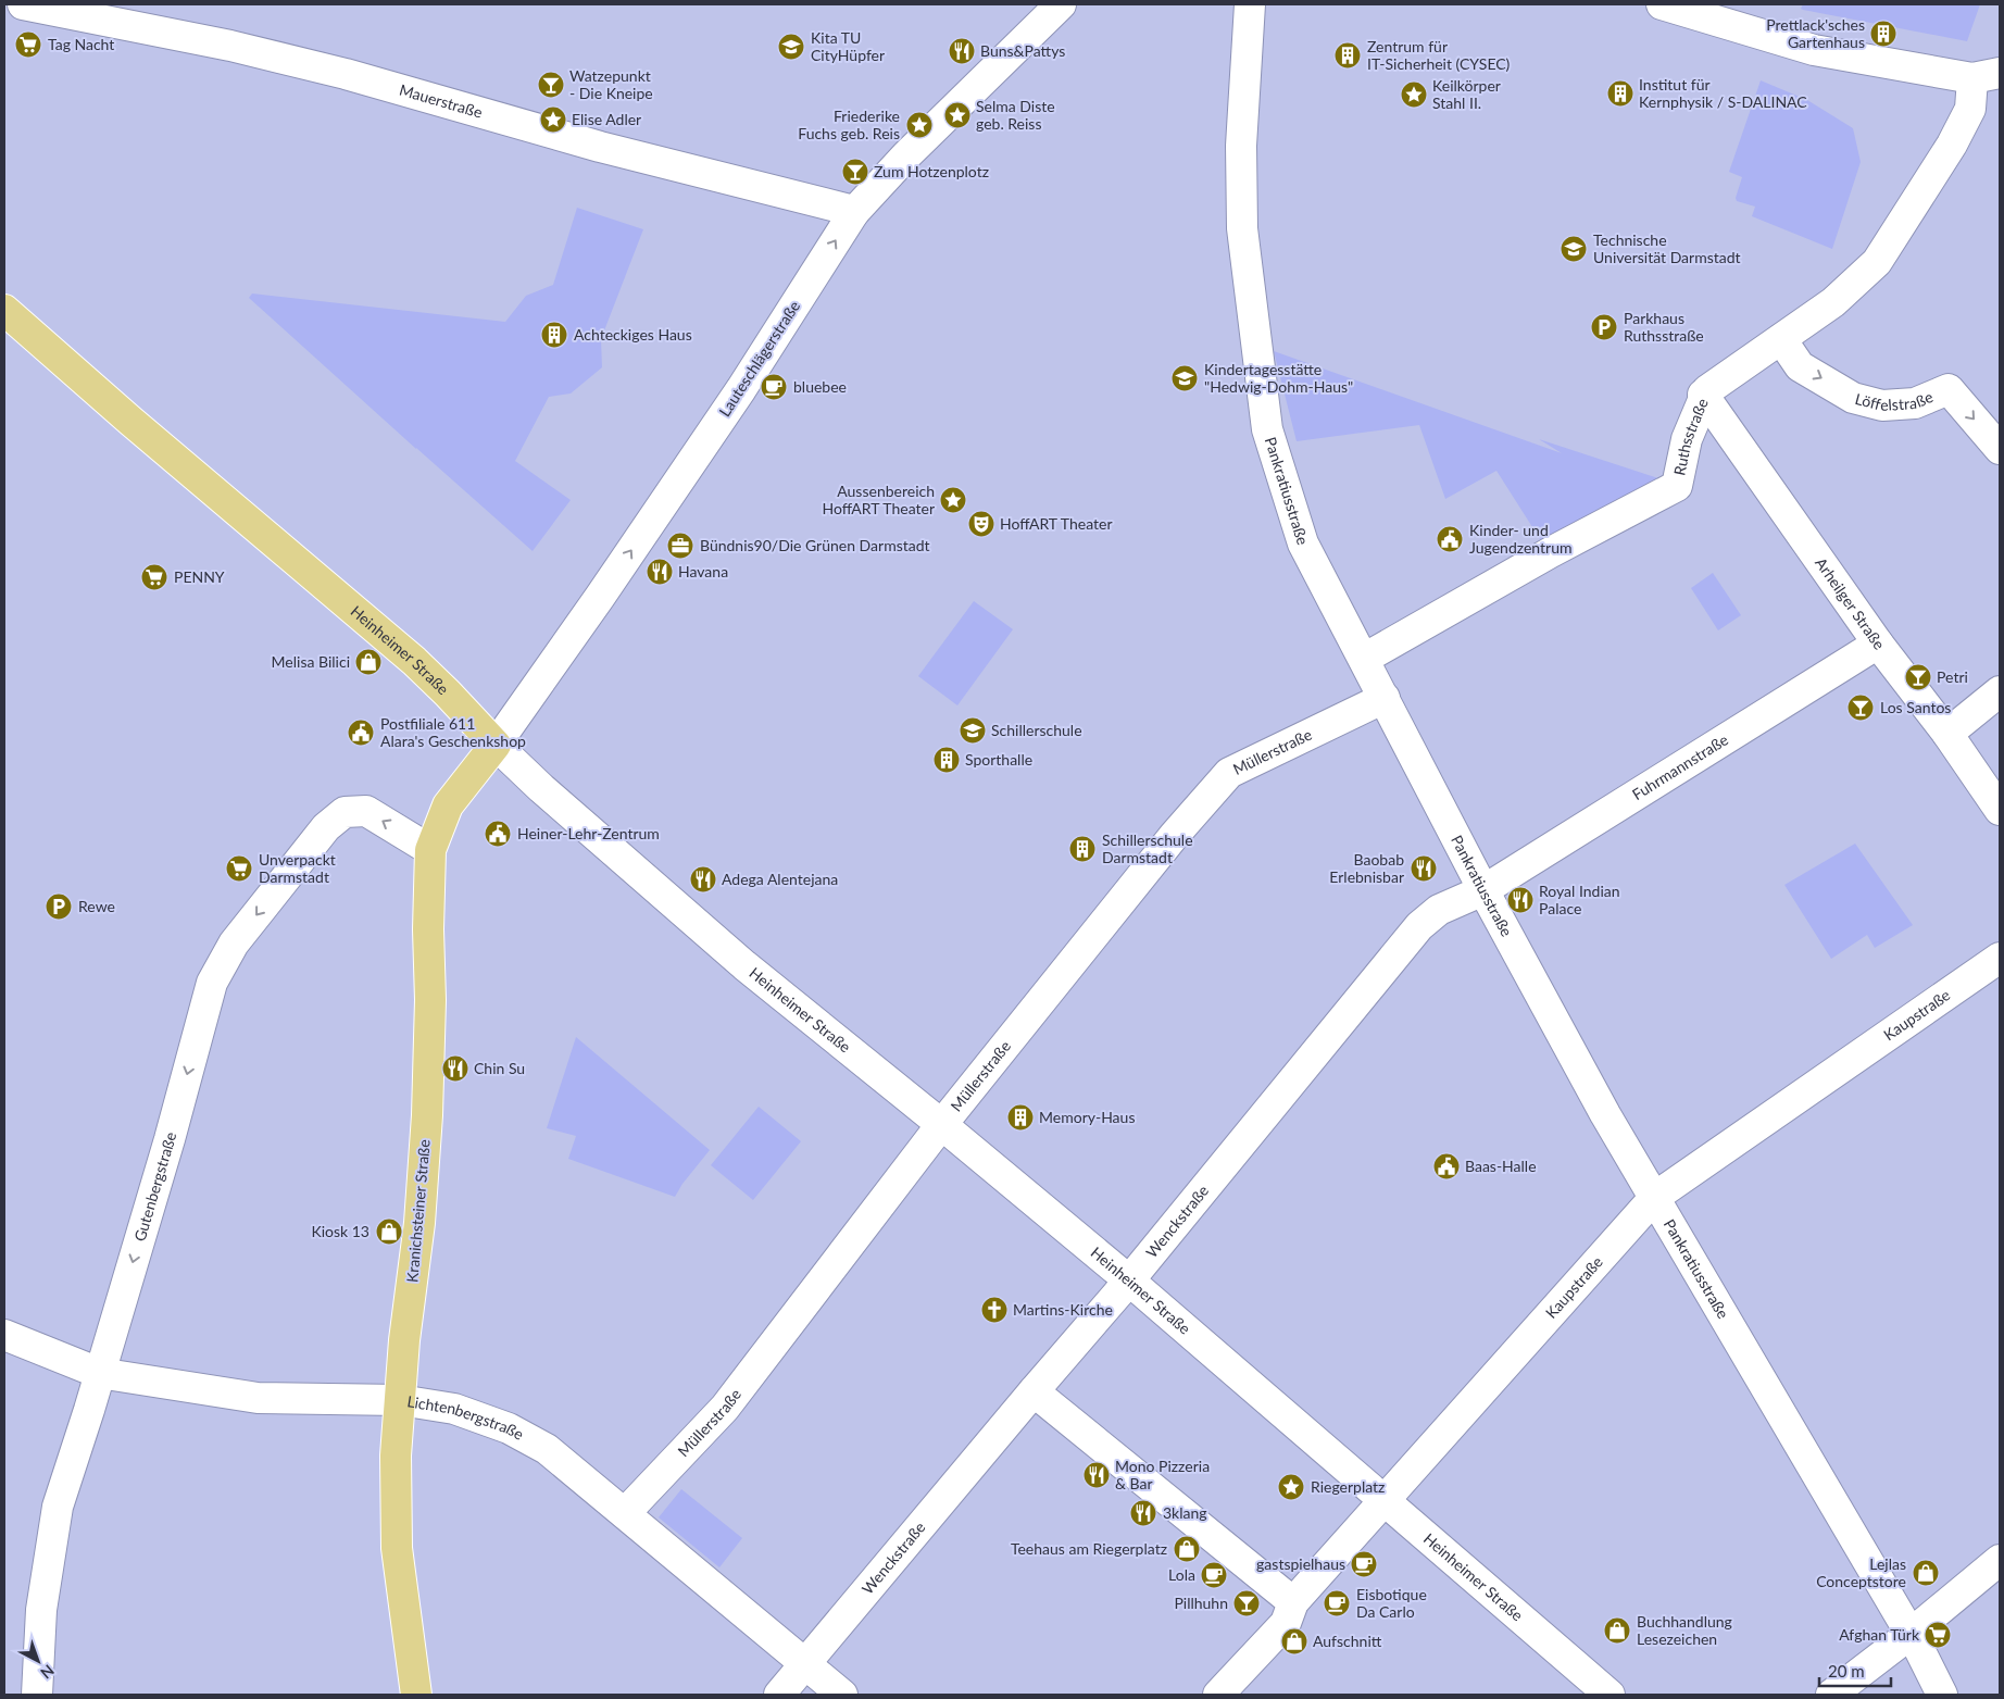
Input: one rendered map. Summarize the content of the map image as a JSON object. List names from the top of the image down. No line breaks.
{"streets":{"main road":["Heinheimer Straße","Kranichsteiner Straße"],"street":["Mauerstraße","Lauteschlägerstraße","Löffelstraße","Ruthsstraße","Pankratiusstraße","Arheilger Straße","Müllerstraße","Fuhrmannstraße","Kaupstraße","Gutenbergstraße","Wenckstraße","Lichtenbergstraße"]},"crossings":[["Mauerstraße","Lauteschlägerstraße"],["Lauteschlägerstraße","Heinheimer Straße"],["Lauteschlägerstraße","Kranichsteiner Straße"],["Löffelstraße","Ruthsstraße"],["Ruthsstraße","Pankratiusstraße"],["Ruthsstraße","Arheilger Straße"],["Pankratiusstraße","Müllerstraße"],["Pankratiusstraße","Fuhrmannstraße"],["Pankratiusstraße","Kaupstraße"],["Pankratiusstraße","Wenckstraße"],["Arheilger Straße","Fuhrmannstraße"],["Heinheimer Straße","Müllerstraße"],["Heinheimer Straße","Kaupstraße"],["Heinheimer Straße","Kranichsteiner Straße"],["Heinheimer Straße","Wenckstraße"],["Müllerstraße","Lichtenbergstraße"],["Fuhrmannstraße","Wenckstraße"],["Gutenbergstraße","Kranichsteiner Straße"],["Gutenbergstraße","Lichtenbergstraße"],["Kranichsteiner Straße","Lichtenbergstraße"],["Wenckstraße","Lichtenbergstraße"]],"one_way":["Lauteschlägerstraße","Löffelstraße","Gutenbergstraße"],"places":{"building":["Prettlack'sches Gartenhaus","Zentrum für IT-Sicherheit (CYSEC)","Institut für Kernphysik / S-DALINAC","Achteckiges Haus","Sporthalle","Schillerschule Darmstadt","Memory-Haus"],"supermarket":["Tag Nacht","PENNY","Unverpackt Darmstadt","Afghan Türk"],"school or university":["Kita TU CityHüpfer","Technische Universität Darmstadt","Kindertagesstätte \"Hedwig-Dohm-Haus\"","Schillerschule"],"restaurant":["Buns&Pattys","Havana","Baobab Erlebnisbar","Adega Alentejana","Royal Indian Palace","Chin Su","Mono Pizzeria & Bar","3klang"],"bar":["Watzepunkt - Die Kneipe","Zum Hotzenplotz","Petri","Los Santos","Pillhuhn"],"place":["Keilkörper Stahl II.","Selma Diste geb. Reiss","Elise Adler","Friederike Fuchs geb. Reis","Aussenbereich HoffART Theater","Riegerplatz"],"parking":["Parkhaus Ruthsstraße","Rewe"],"cafe":["bluebee","gastspielhaus","Lola","Eisbotique Da Carlo"],"theatre":["HoffART Theater"],"public building":["Kinder- und Jugendzentrum","Postfiliale 611 Alara's Geschenkshop","Heiner-Lehr-Zentrum","Baas-Halle"],"office":["Bündnis90/Die Grünen Darmstadt"],"shop":["Melisa Bilici","Kiosk 13","Teehaus am Riegerplatz","Lejlas Conceptstore","Buchhandlung Lesezeichen","Aufschnitt"],"church":["Martins-Kirche"]},"scale_bar":"20 m","north":"bottom right"}
